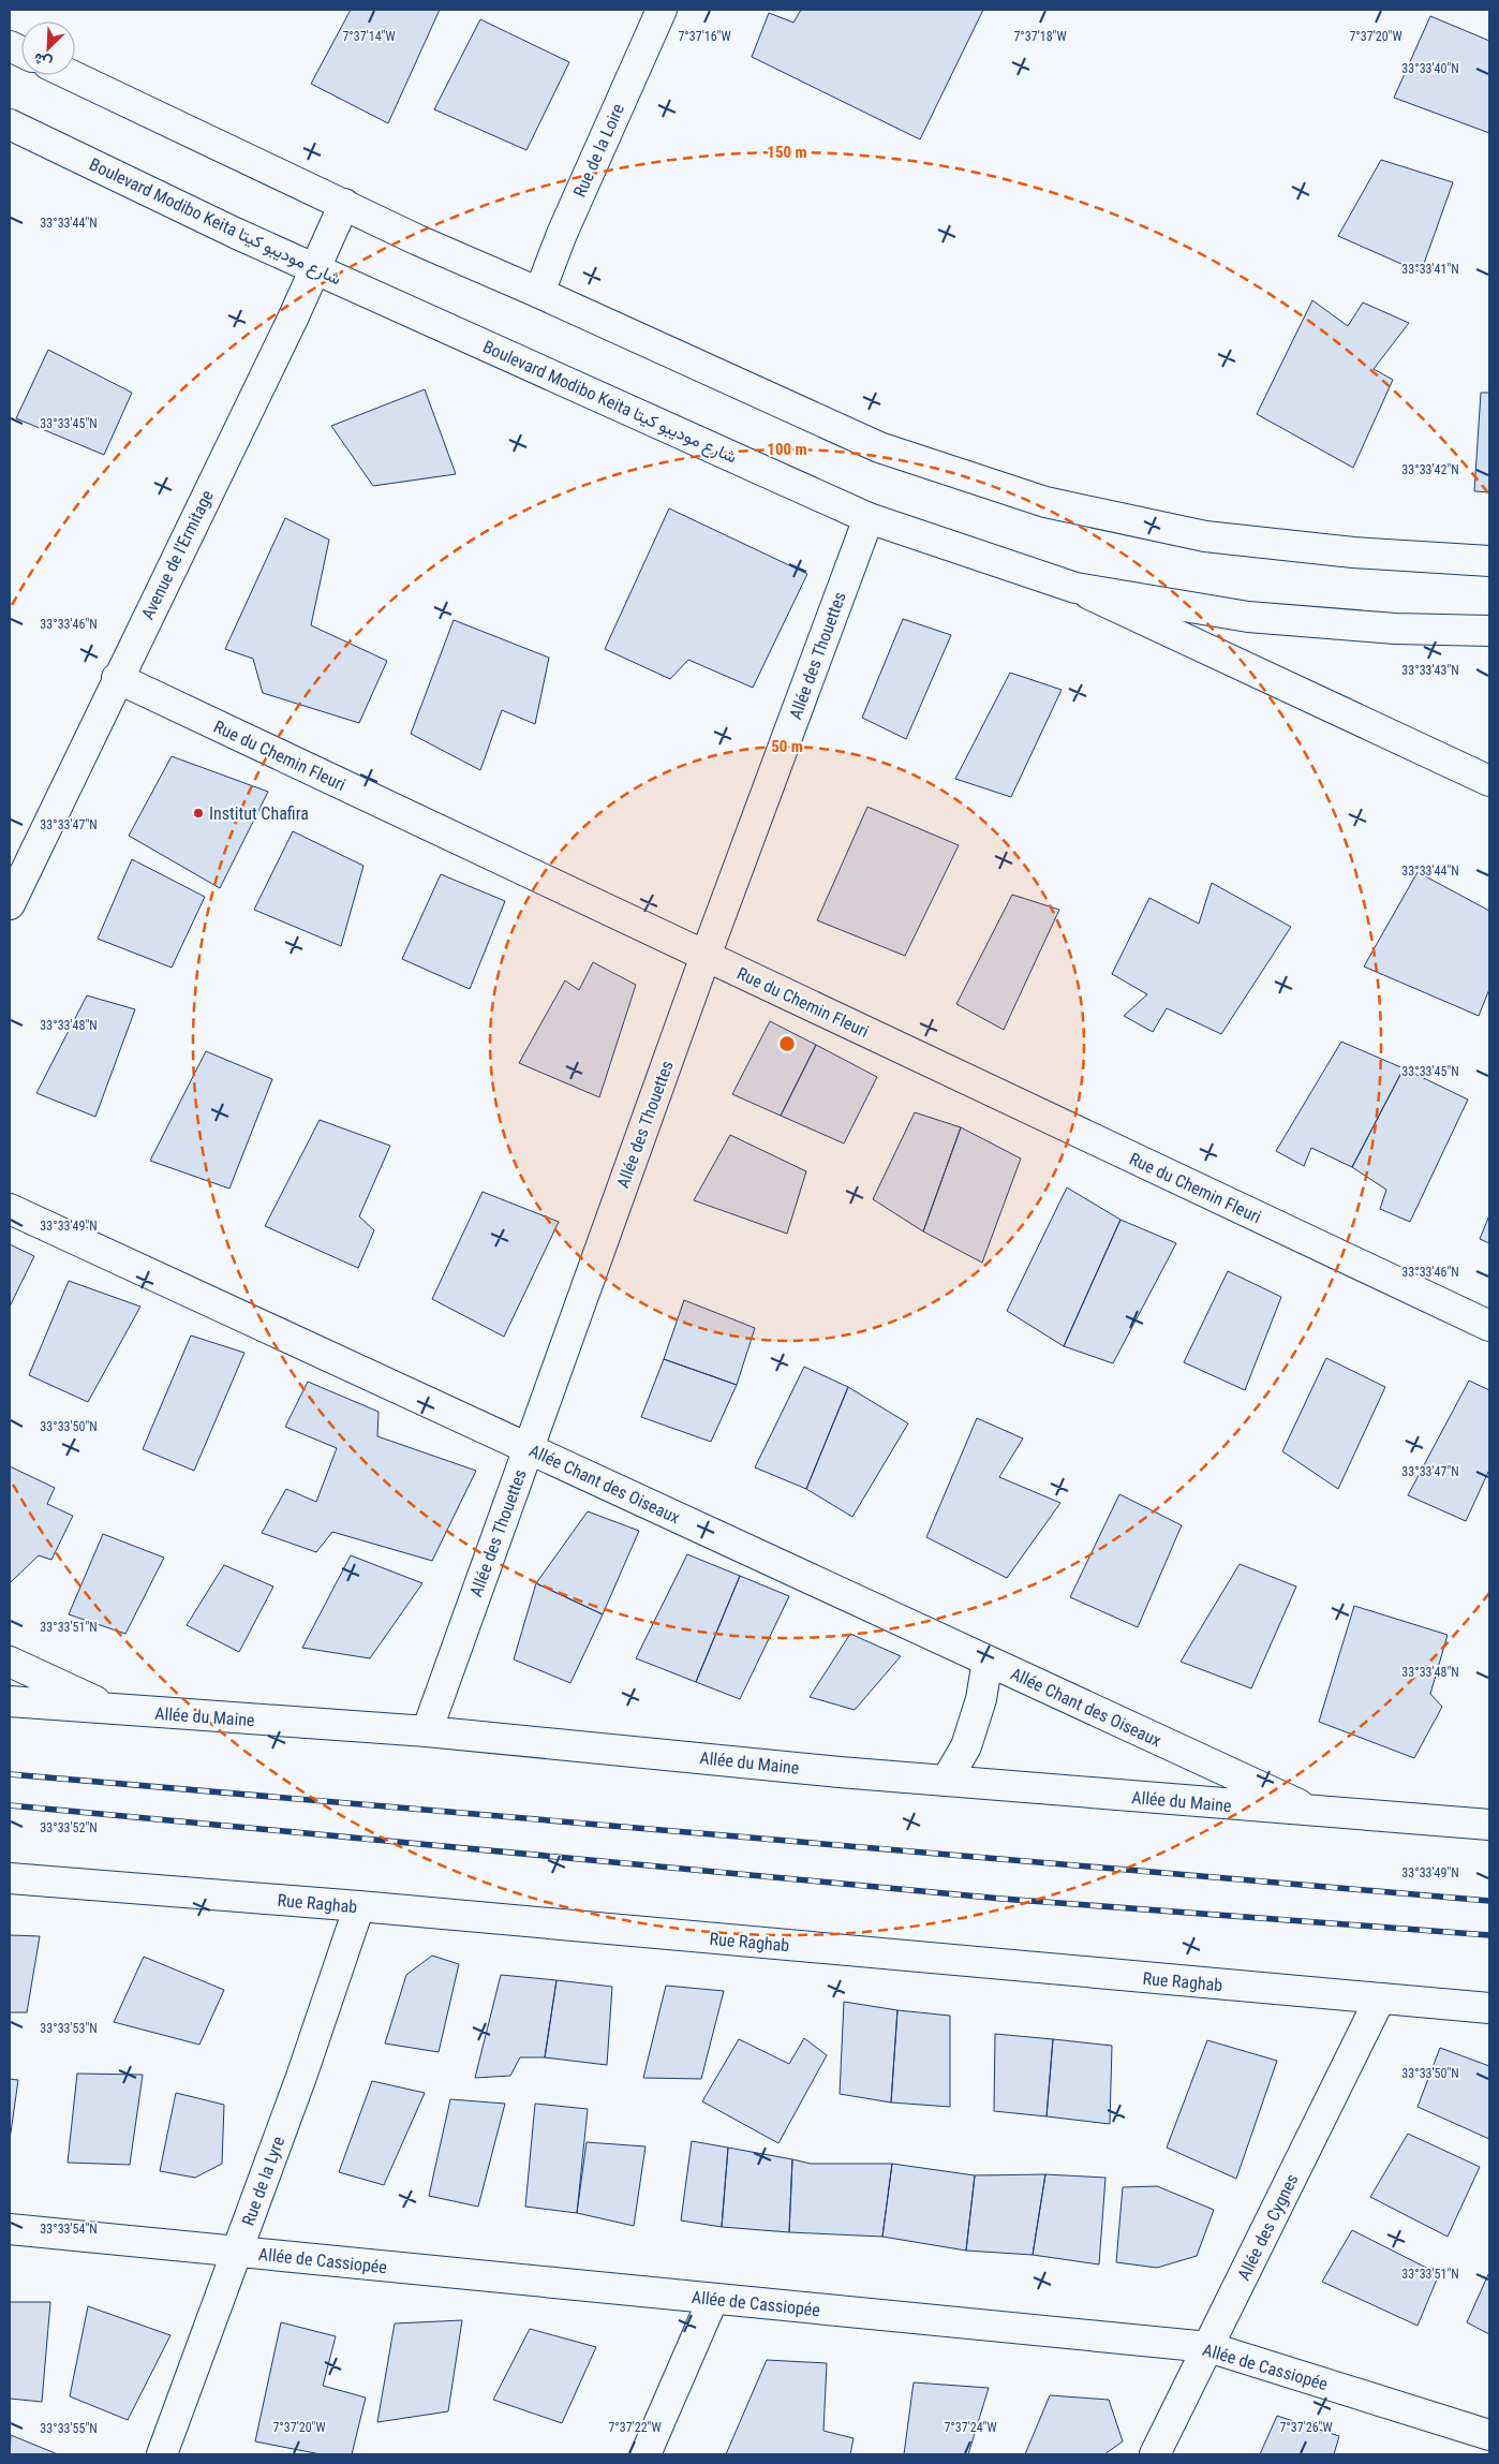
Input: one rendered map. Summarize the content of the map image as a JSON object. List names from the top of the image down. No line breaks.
{"streets":{"street":["Rue de la Loire","Boulevard Modibo Keita شارع موديبو كيتا","Avenue de l'Ermitage","Allée des Thouettes","Rue du Chemin Fleuri","Allée Chant des Oiseaux","Allée du Maine","Rue Raghab","Rue de la Lyre","Allée des Cygnes","Allée de Cassiopée"]},"crossings":[["Boulevard Modibo Keita شارع موديبو كيتا","Avenue de l'Ermitage"],["Boulevard Modibo Keita شارع موديبو كيتا","Allée des Thouettes"],["Avenue de l'Ermitage","Rue du Chemin Fleuri"],["Allée des Thouettes","Rue du Chemin Fleuri"],["Allée des Thouettes","Allée Chant des Oiseaux"],["Allée des Thouettes","Allée du Maine"],["Allée Chant des Oiseaux","Allée du Maine"],["Rue Raghab","Rue de la Lyre"],["Rue Raghab","Allée des Cygnes"],["Rue de la Lyre","Allée de Cassiopée"],["Allée des Cygnes","Allée de Cassiopée"]],"places":["Institut Chafira"],"north":"bottom left","coordinates":["7°37'14\"W","7°37'18\"W","7°37'20\"W","7°37'16\"W","33°33'40\"N","33°33'44\"N","33°33'41\"N","33°33'45\"N","33°33'42\"N","33°33'46\"N","33°33'43\"N","33°33'47\"N","33°33'48\"N","33°33'49\"N","33°33'50\"N","33°33'51\"N","33°33'52\"N","33°33'53\"N","33°33'54\"N","7°37'22\"W","7°37'24\"W","7°37'26\"W","33°33'55\"N"],"rings":["150 m","100 m","50 m"]}
